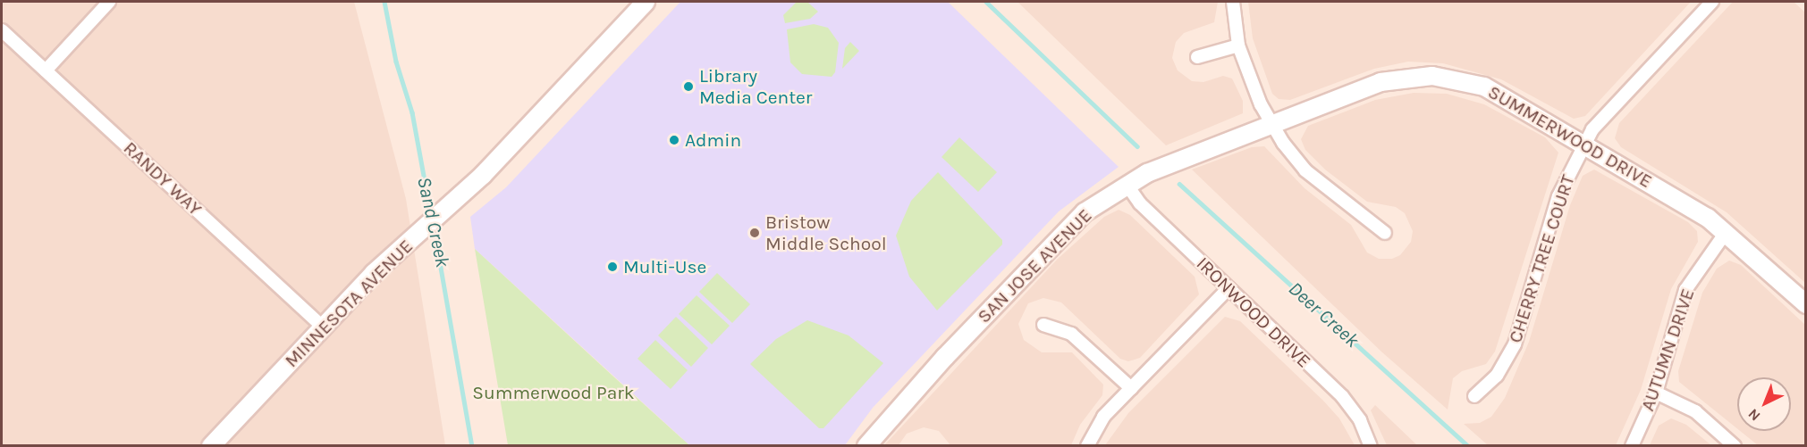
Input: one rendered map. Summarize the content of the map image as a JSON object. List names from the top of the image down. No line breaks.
{"streets":{"street":["SUMMERWOOD DRIVE","RANDY WAY","CHERRY TREE COURT","SAN JOSE AVENUE","MINNESOTA AVENUE","IRONWOOD DRIVE","AUTUMN DRIVE"]},"crossings":[["SUMMERWOOD DRIVE","CHERRY TREE COURT"],["SUMMERWOOD DRIVE","SAN JOSE AVENUE"],["SUMMERWOOD DRIVE","AUTUMN DRIVE"],["RANDY WAY","MINNESOTA AVENUE"],["SAN JOSE AVENUE","IRONWOOD DRIVE"]],"water":["Sand Creek","Deer Creek"],"parks":["Summerwood Park"],"places":["Library Media Center","Admin","Bristow Middle School","Multi-Use"],"north":"bottom left"}
